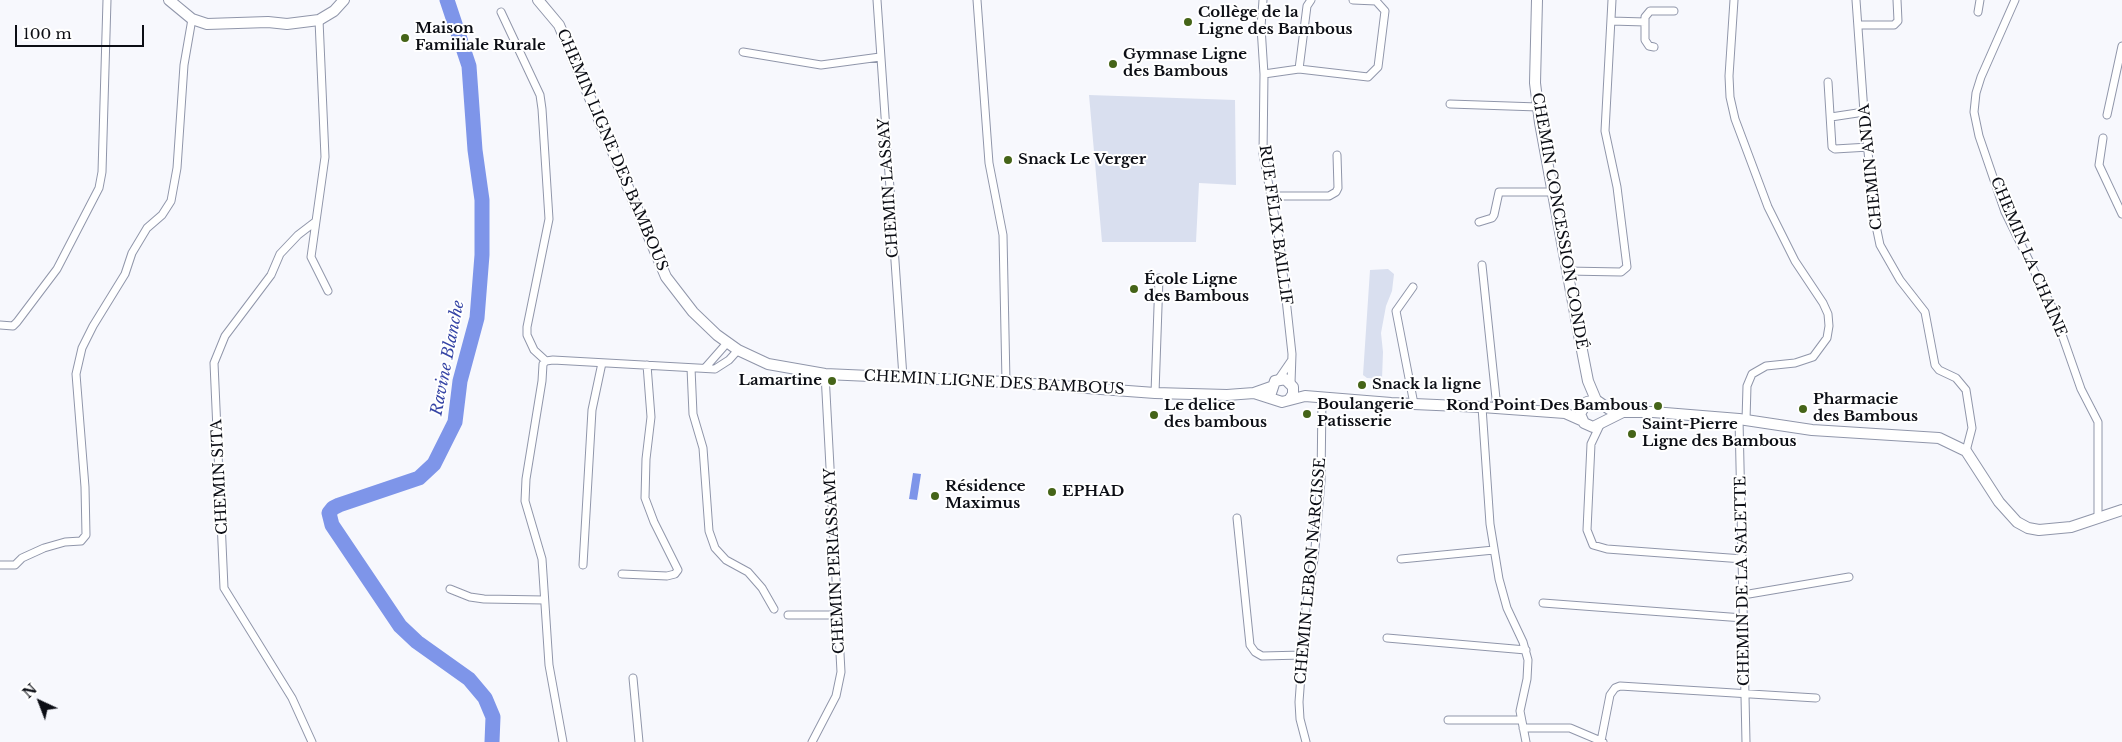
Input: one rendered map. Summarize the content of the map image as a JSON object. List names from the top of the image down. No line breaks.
{"streets":{"main road":["CHEMIN LIGNE DES BAMBOUS","CHEMIN CONCESSION CONDÉ"],"street":["CHEMIN ANDA","CHEMIN LASSAY","RUE FÉLIX BAILLIF","CHEMIN LA CHAÎNE","CHEMIN SITA","CHEMIN PERIASSAMY","CHEMIN LEBON NARCISSE","CHEMIN DE LA SALETTE"]},"crossings":[["CHEMIN LIGNE DES BAMBOUS","CHEMIN LASSAY"],["CHEMIN LIGNE DES BAMBOUS","RUE FÉLIX BAILLIF"],["CHEMIN LIGNE DES BAMBOUS","CHEMIN PERIASSAMY"]],"water":["Ravine Blanche"],"places":["Collège de la Ligne des Bambous","Maison Familiale Rurale","Gymnase Ligne des Bambous","Snack Le Verger","École Ligne des Bambous","Lamartine","Snack la ligne","Rond Point Des Bambous","Pharmacie des Bambous","Boulangerie Patisserie","Le delice des bambous","Saint-Pierre Ligne des Bambous","EPHAD","Résidence Maximus"],"scale_bar":"100 m","north":"top left"}
